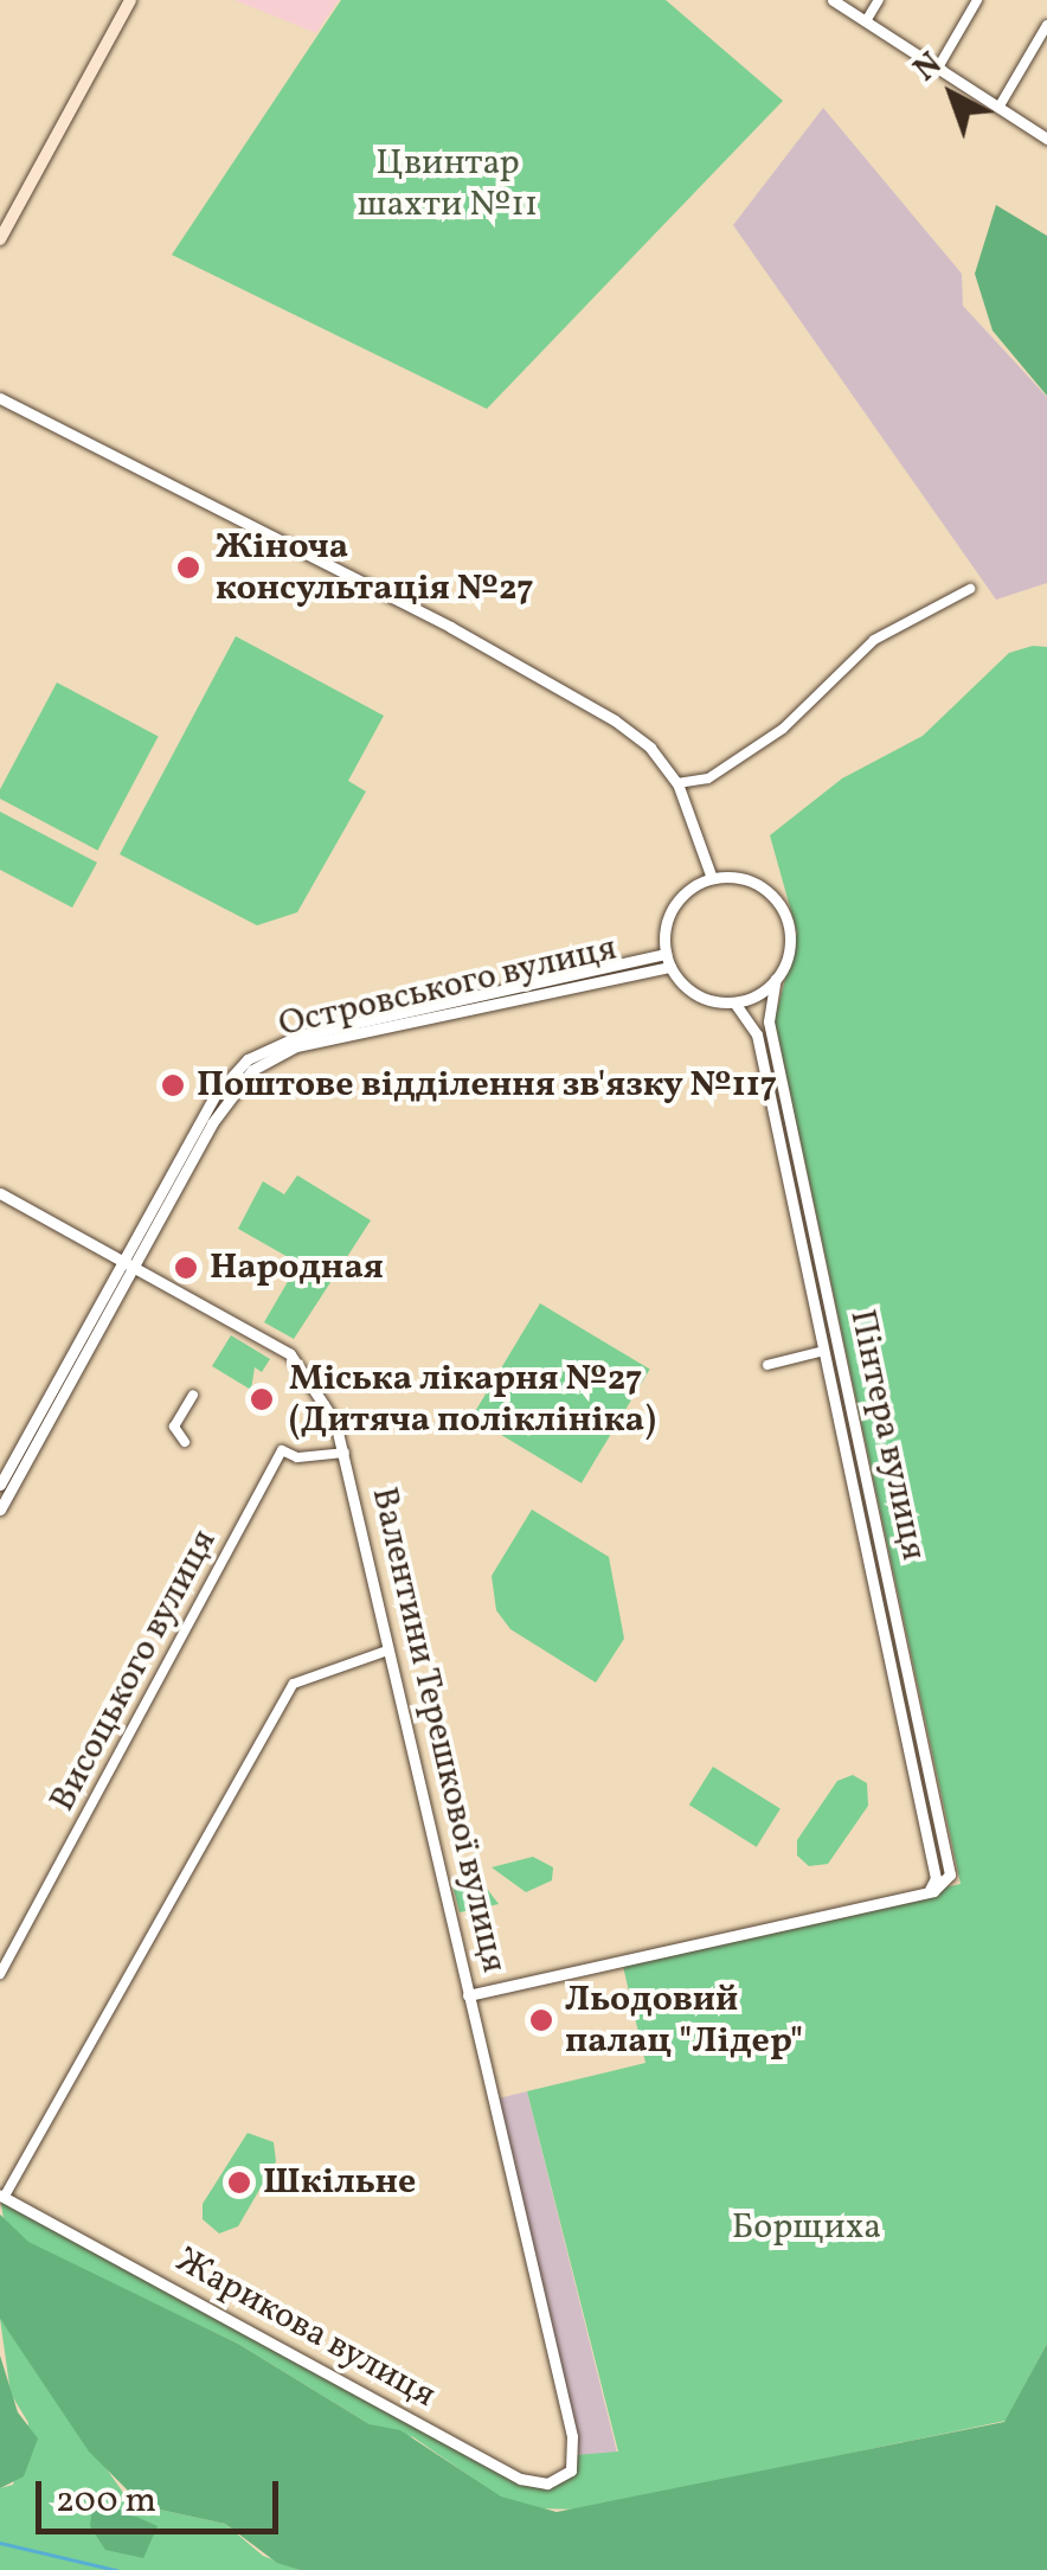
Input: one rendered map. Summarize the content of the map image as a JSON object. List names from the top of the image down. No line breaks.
{"streets":{"street":["Островського вулиця","Пінтера вулиця","Висоцького вулиця","Валентини Терешкової вулиця","Жарикова вулиця"]},"crossings":[["Островського вулиця","Пінтера вулиця"],["Островського вулиця","Валентини Терешкової вулиця"],["Висоцького вулиця","Валентини Терешкової вулиця"],["Валентини Терешкової вулиця","Жарикова вулиця"]],"parks":["Цвинтар шахти №11","Борщиха"],"places":["Жіноча консультація №27","Поштове відділення зв'язку №117","Народная","Міська лікарня №27 (Дитяча поліклініка)","Льодовий палац \"Лідер\"","Шкільне"],"scale_bar":"200 m","north":"top left"}
